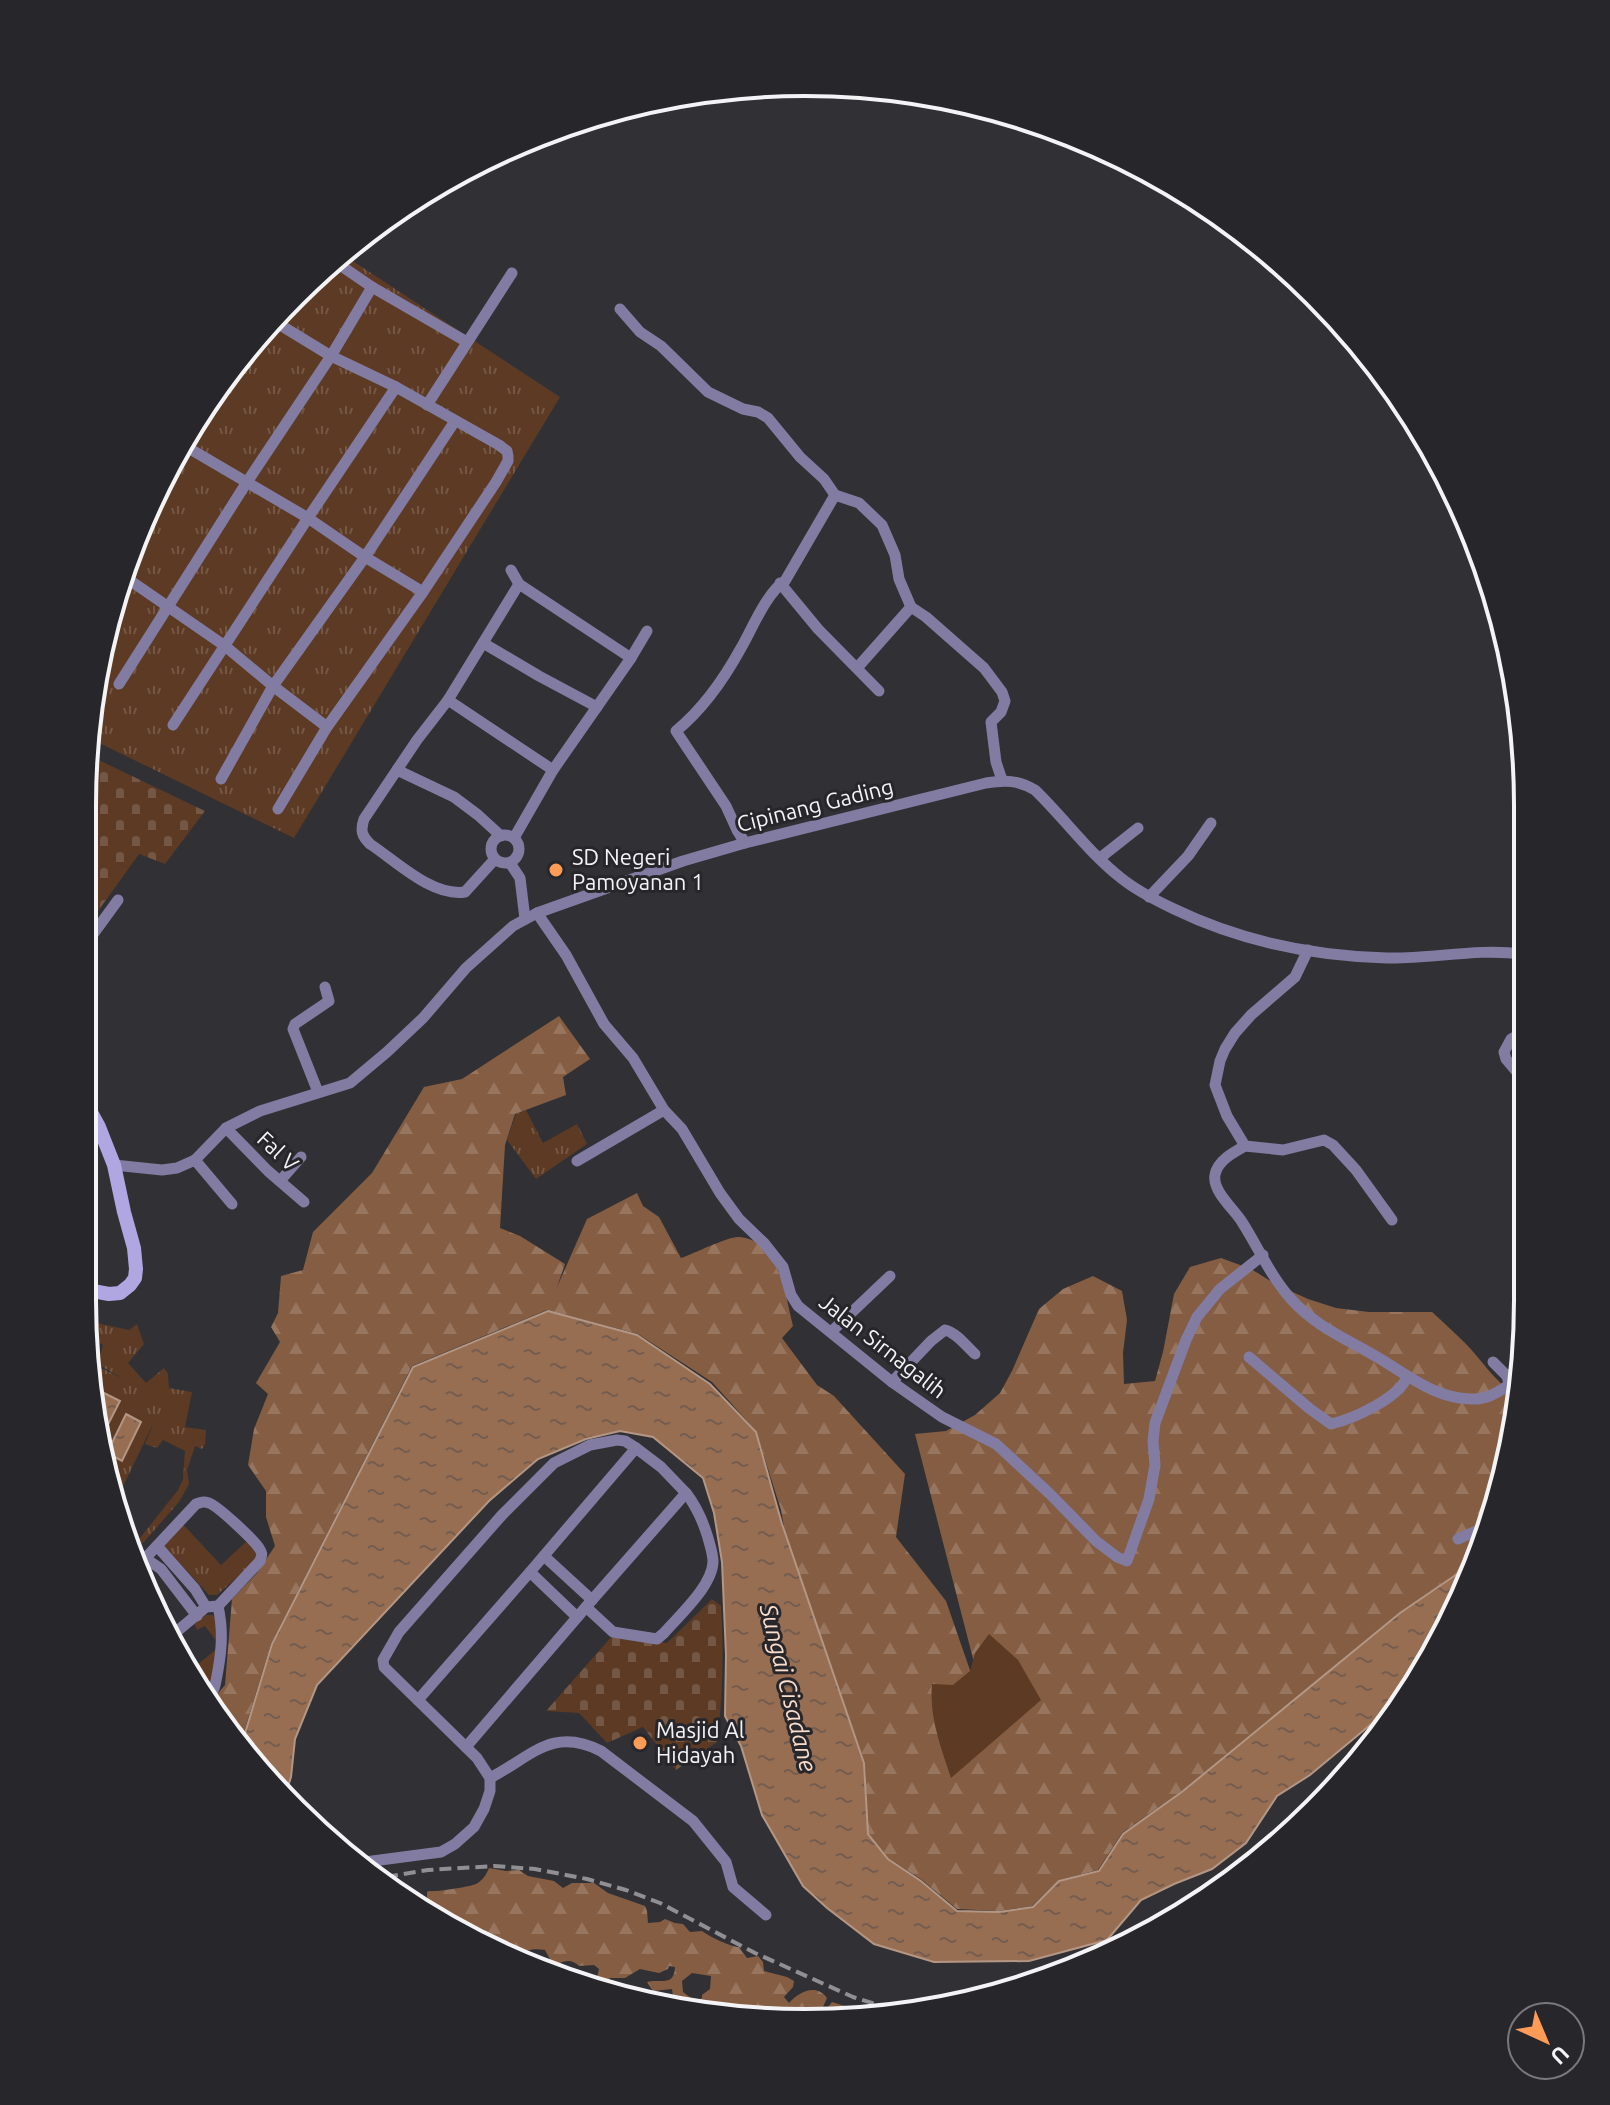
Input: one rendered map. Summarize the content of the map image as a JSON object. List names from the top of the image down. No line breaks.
{"streets":{"street":["Cipinang Gading","Fal V","Jalan Sirnagalih"]},"crossings":[["Cipinang Gading","Fal V"],["Cipinang Gading","Jalan Sirnagalih"]],"water":["Sungai Cisadane"],"places":["SD Negeri Pamoyanan 1","Masjid Al Hidayah"],"north":"bottom right"}
